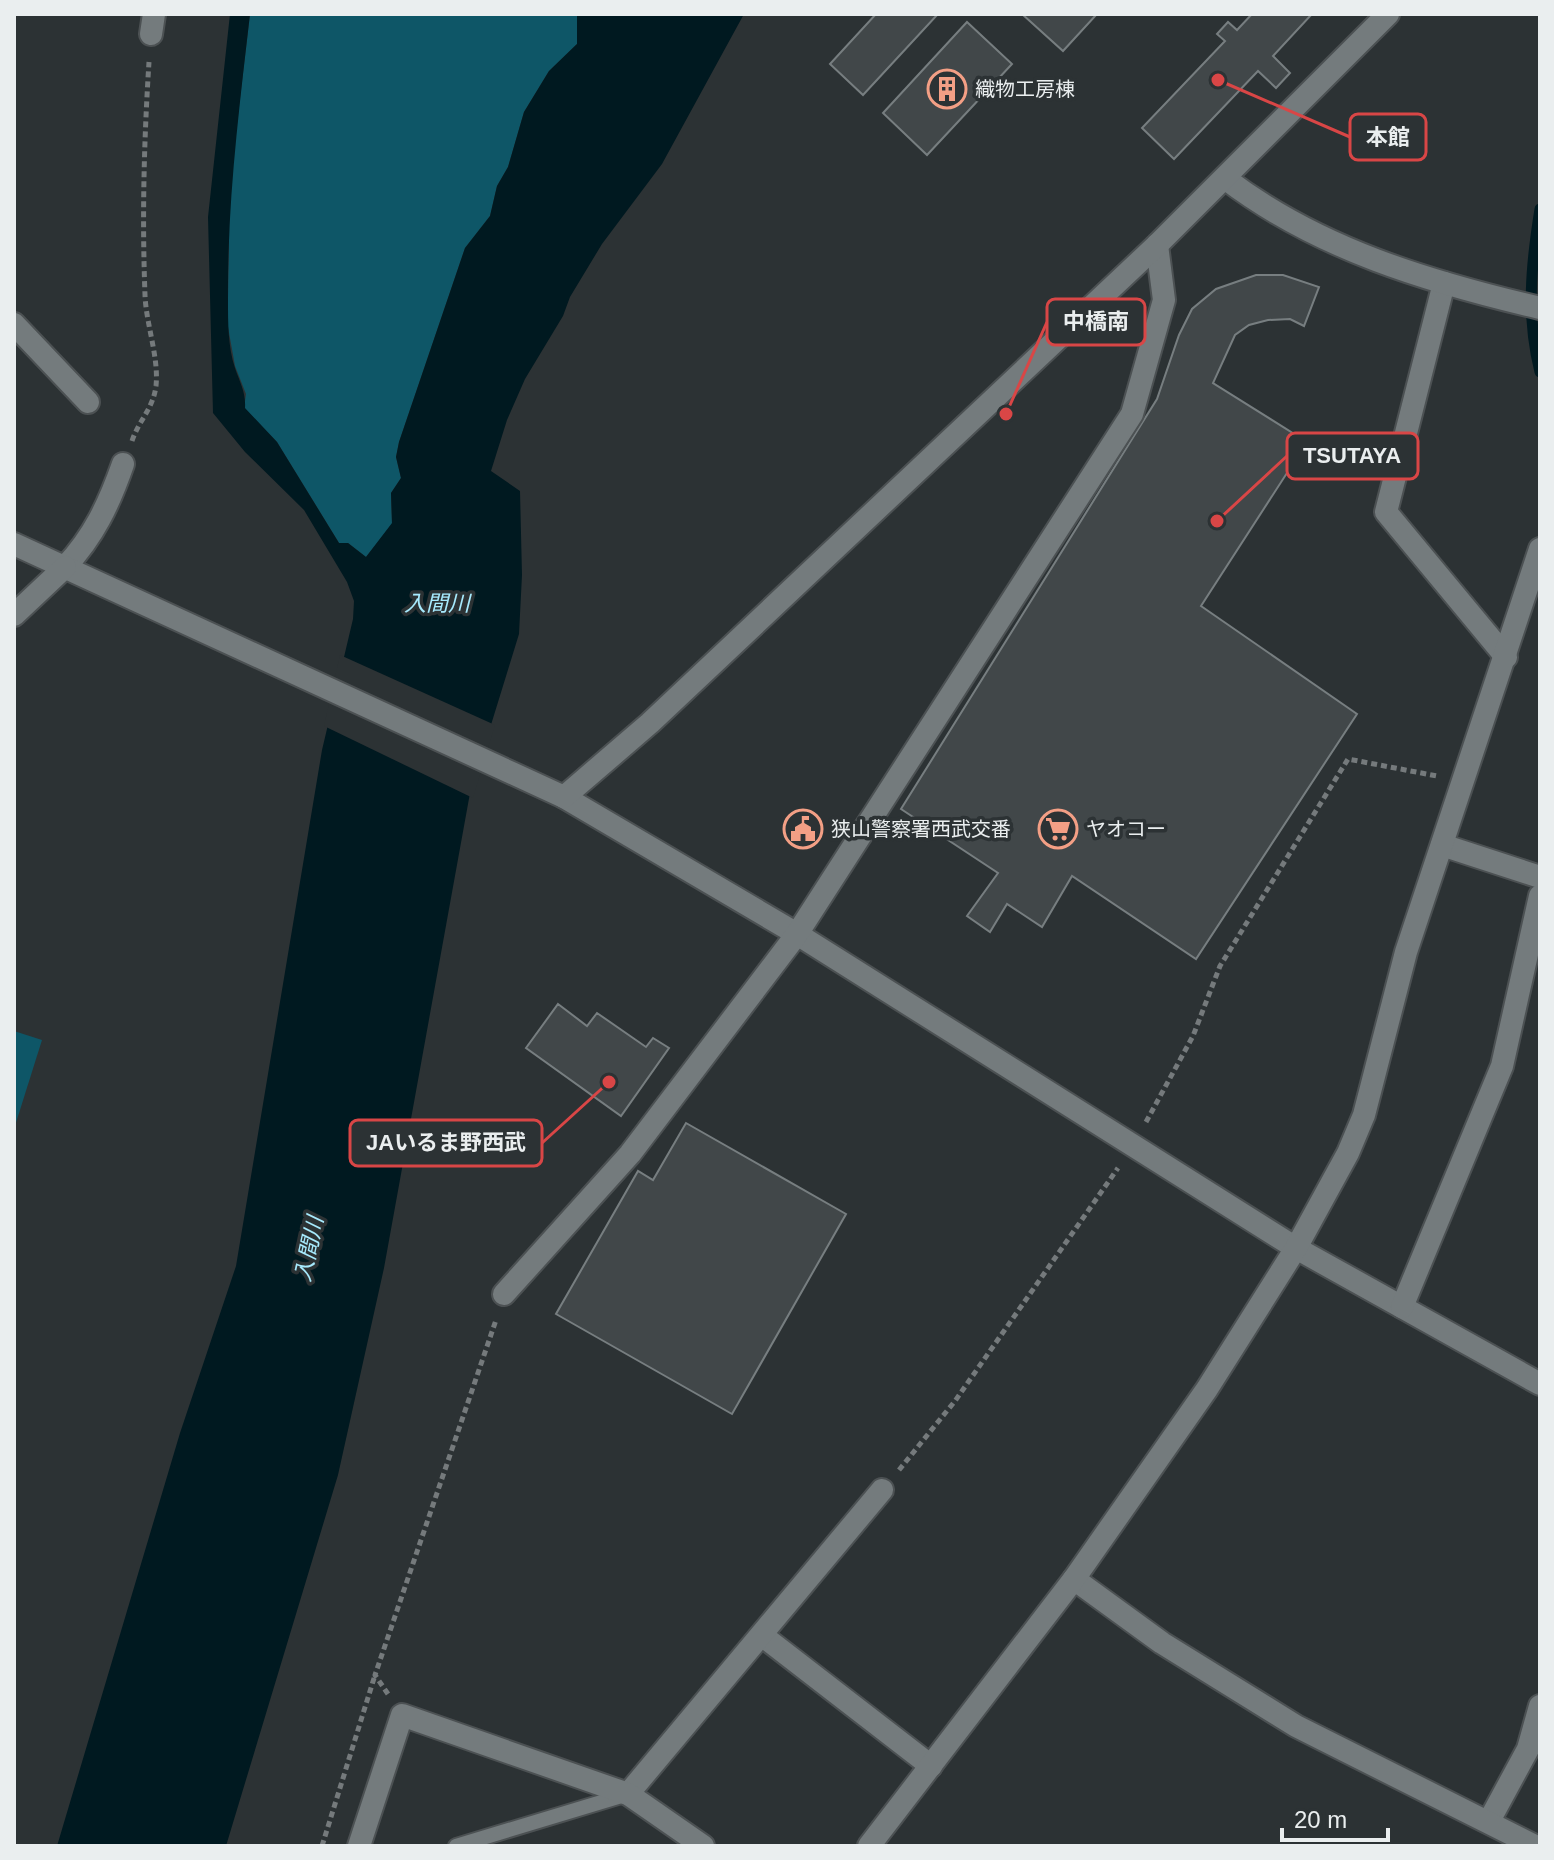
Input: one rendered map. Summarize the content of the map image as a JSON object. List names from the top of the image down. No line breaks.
{"water":["入間川"],"places":{"other":["本館","中橋南","TSUTAYA","JAいるま野西武"],"building":["織物工房棟"],"public building":["狭山警察署西武交番"],"supermarket":["ヤオコー"]},"scale_bar":"20 m"}
